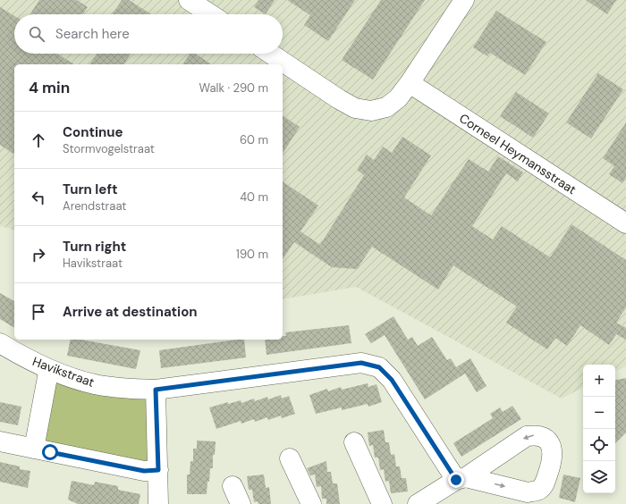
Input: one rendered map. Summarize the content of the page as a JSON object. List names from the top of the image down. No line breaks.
{"streets":{"street":["Corneel Heymansstraat","Havikstraat"]},"page":{"search":"Search here","heading":["4 min","Walk · 290 m"],"list":[["Continue","Stormvogelstraat","60 m"],["Turn left","Arendstraat","40 m"],["Turn right","Havikstraat","190 m"],"Arrive at destination"],"map_buttons":["+","−"]}}
